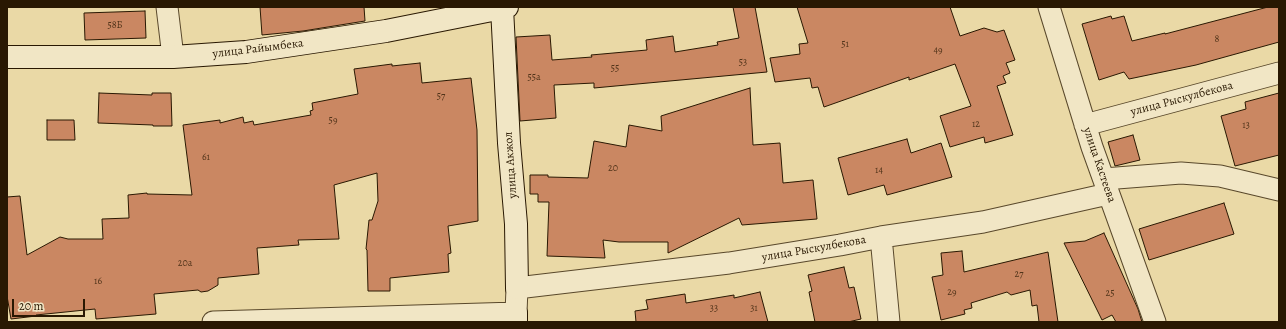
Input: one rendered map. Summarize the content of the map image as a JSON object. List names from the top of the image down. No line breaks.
{"streets":{"street":["улица Райымбека","улица Рыскулбекова","улица Акжол","улица Кастеева"]},"crossings":[["улица Райымбека","улица Акжол"],["улица Рыскулбекова","улица Акжол"],["улица Рыскулбекова","улица Кастеева"]],"house_numbers":["58Б","8","51","49","53","55","55а","57","59","12","13","61","20","14","20а","27","16","29","25","33","31"],"scale_bar":"20 m"}
